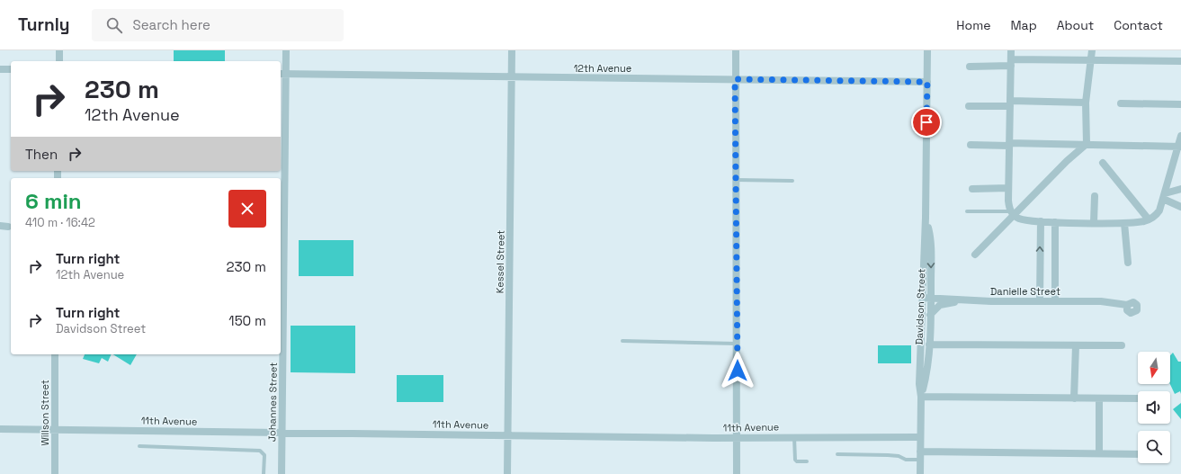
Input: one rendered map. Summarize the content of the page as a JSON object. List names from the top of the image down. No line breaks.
{"streets":{"street":["12th Avenue","Kessel Street","Danielle Street","Davidson Street","Johannes Street","Willson Street","11th Avenue"]},"crossings":[["12th Avenue","Kessel Street"],["12th Avenue","Davidson Street"],["12th Avenue","Johannes Street"],["Kessel Street","11th Avenue"],["Danielle Street","Davidson Street"],["Davidson Street","11th Avenue"],["Johannes Street","11th Avenue"],["Willson Street","11th Avenue"]],"north":"bottom","page":{"header":"Turnly","search":"Search here","nav":["Home","Map","About","Contact"],"turn":["230 m","12th Avenue"],"then":"Then","heading":["6 min","410 m · 16:42"],"list":[{"name":"Turn right","note":"12th Avenue","value":"230 m"},{"name":"Turn right","note":"Davidson Street","value":"150 m"}]}}
